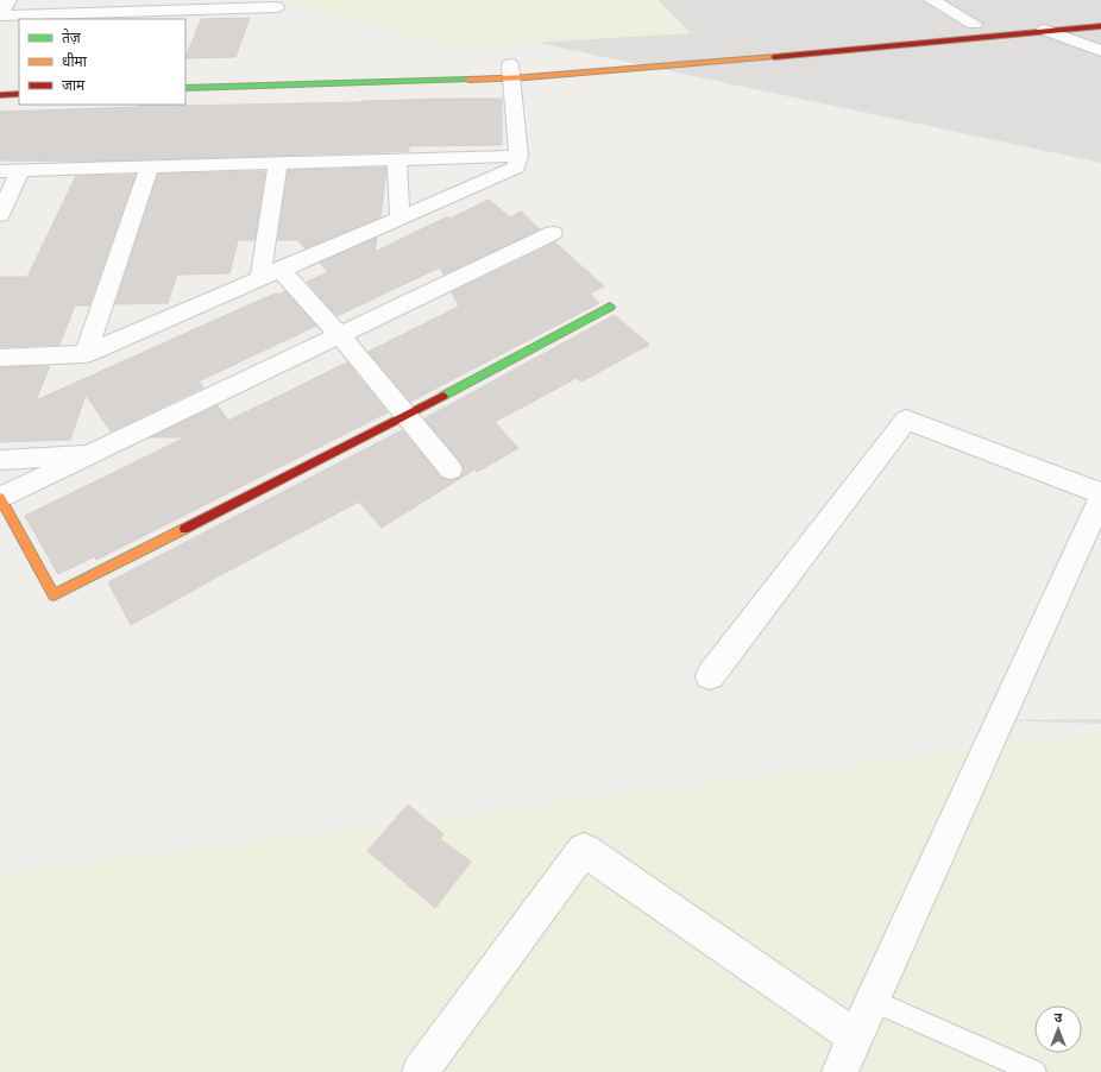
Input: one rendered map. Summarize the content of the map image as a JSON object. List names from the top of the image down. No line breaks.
{"legend":["तेज़","धीमा","जाम"],"north":"top"}
